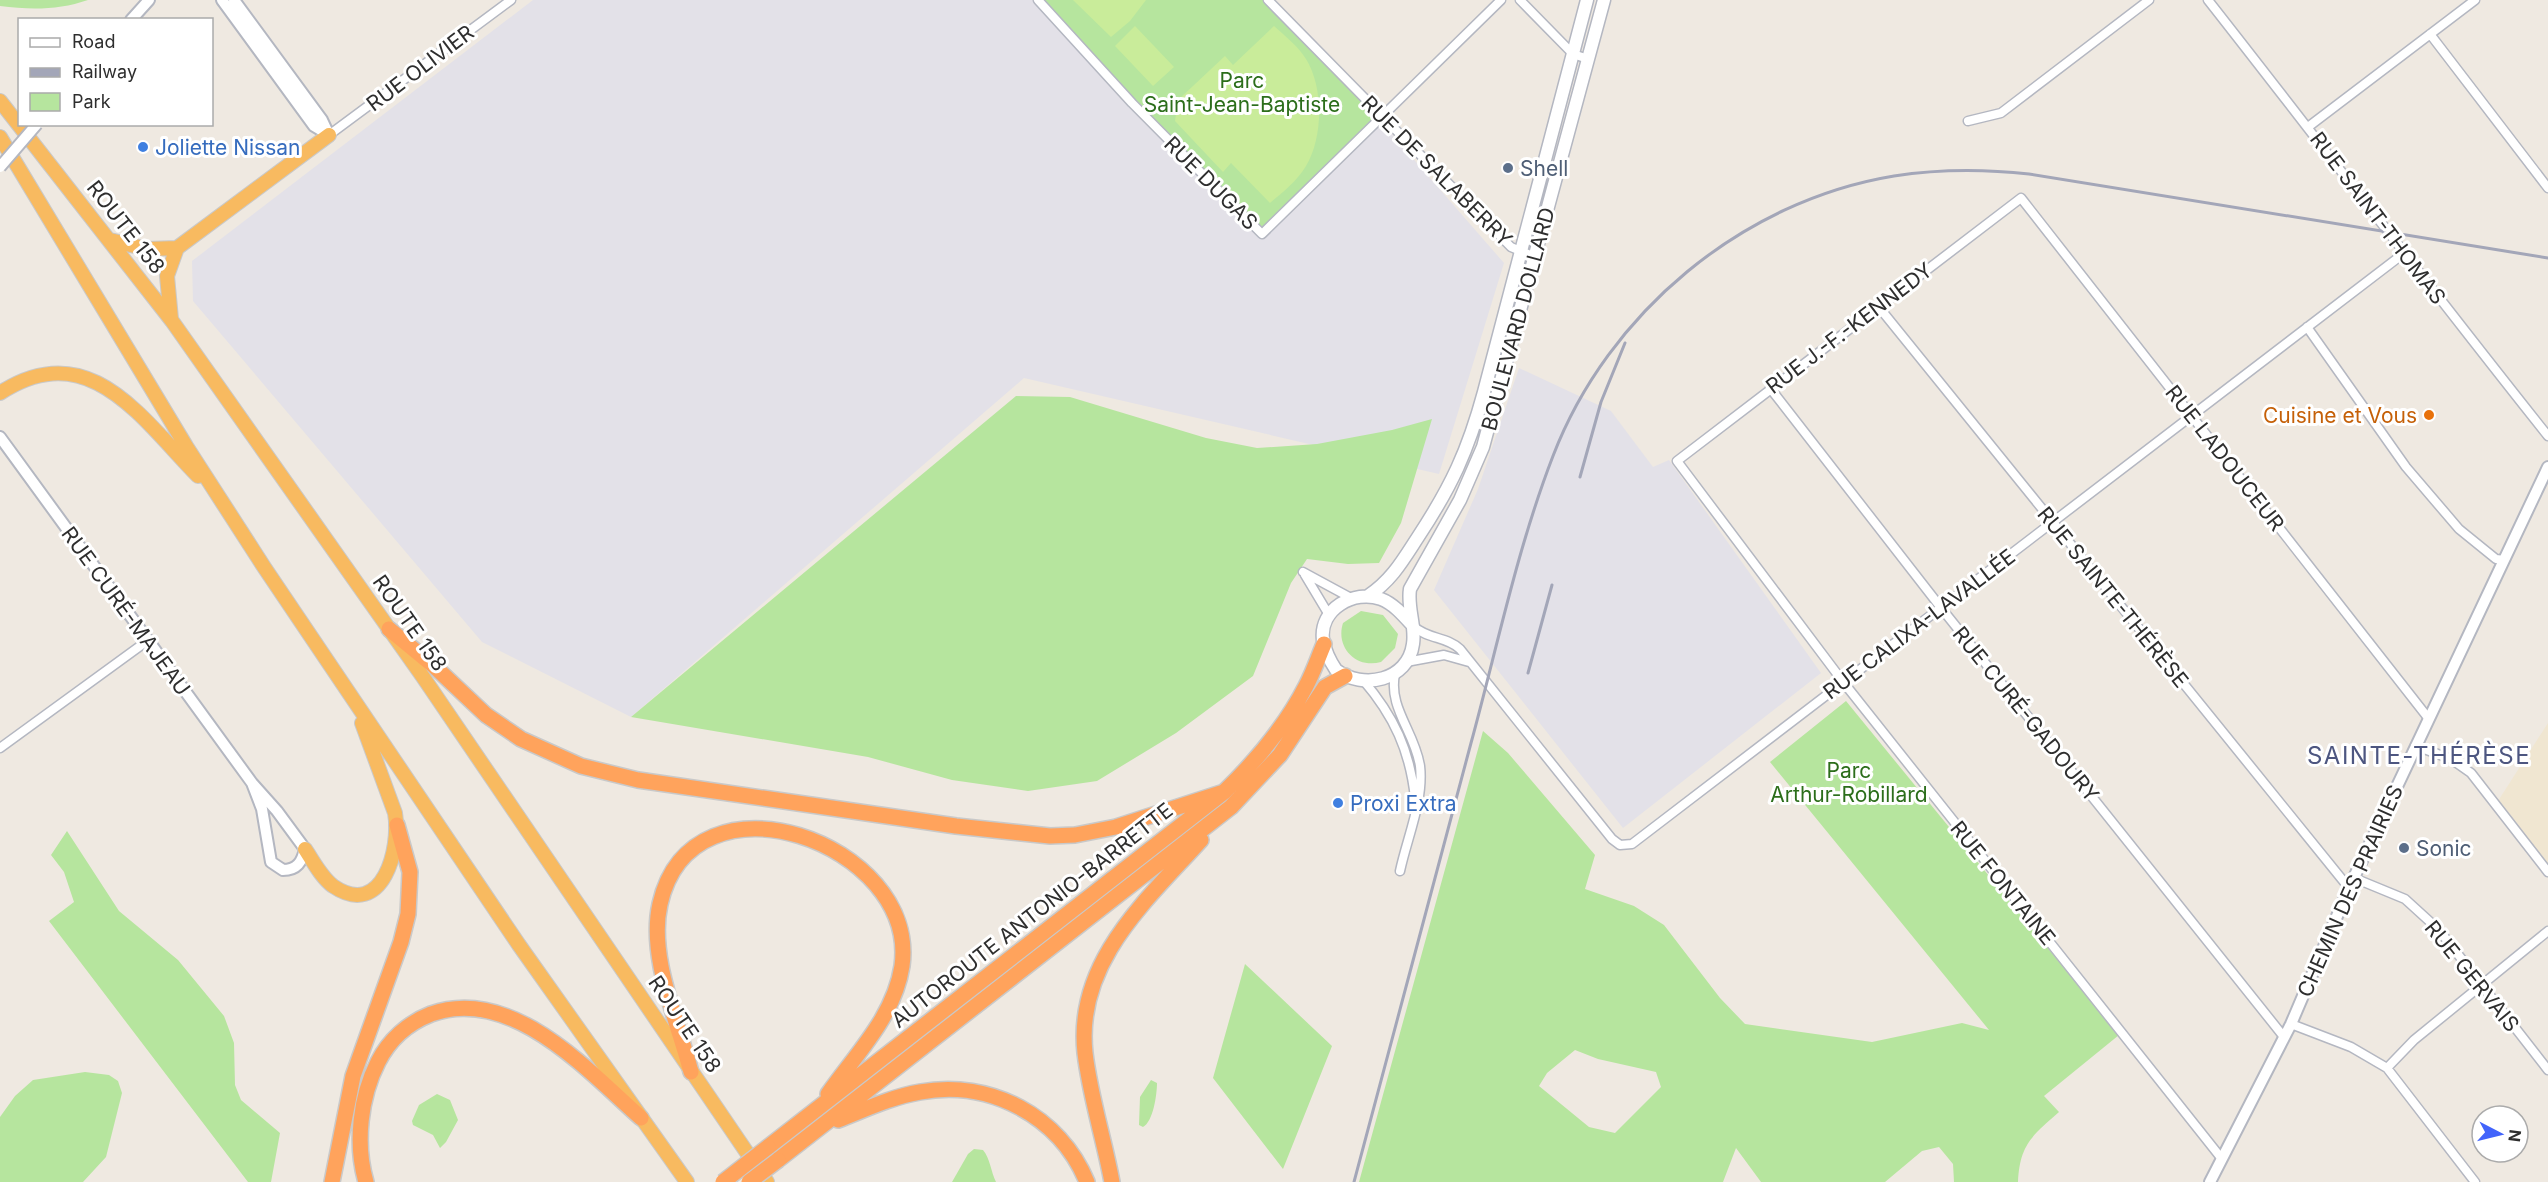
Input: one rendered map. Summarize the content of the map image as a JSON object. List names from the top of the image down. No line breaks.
{"streets":{"highway":["ROUTE 158","AUTOROUTE ANTONIO-BARRETTE"],"main road":["BOULEVARD DOLLARD"],"street":["RUE OLIVIER","RUE DE SALABERRY","RUE DUGAS","RUE SAINT-THOMAS","RUE J.-F.-KENNEDY","RUE LADOUCEUR","RUE SAINTE-THÉRÈSE","RUE CURÉ-MAJEAU","RUE CALIXA-LAVALLÉE","RUE CURÉ-GADOURY","RUE FONTAINE","CHEMIN DES PRAIRIES","RUE GERVAIS"]},"crossings":[["RUE DE SALABERRY","RUE DUGAS"],["RUE DE SALABERRY","BOULEVARD DOLLARD"],["RUE SAINT-THOMAS","RUE CALIXA-LAVALLÉE"],["BOULEVARD DOLLARD","RUE CALIXA-LAVALLÉE"],["BOULEVARD DOLLARD","AUTOROUTE ANTONIO-BARRETTE"],["RUE J.-F.-KENNEDY","RUE LADOUCEUR"],["RUE J.-F.-KENNEDY","RUE SAINTE-THÉRÈSE"],["RUE J.-F.-KENNEDY","RUE CURÉ-GADOURY"],["RUE J.-F.-KENNEDY","RUE FONTAINE"],["RUE LADOUCEUR","RUE CALIXA-LAVALLÉE"],["RUE LADOUCEUR","CHEMIN DES PRAIRIES"],["RUE SAINTE-THÉRÈSE","RUE CALIXA-LAVALLÉE"],["RUE SAINTE-THÉRÈSE","CHEMIN DES PRAIRIES"],["RUE SAINTE-THÉRÈSE","RUE GERVAIS"],["RUE CALIXA-LAVALLÉE","RUE CURÉ-GADOURY"],["RUE CALIXA-LAVALLÉE","RUE FONTAINE"],["RUE CALIXA-LAVALLÉE","AUTOROUTE ANTONIO-BARRETTE"],["RUE CURÉ-GADOURY","CHEMIN DES PRAIRIES"],["RUE FONTAINE","CHEMIN DES PRAIRIES"],["CHEMIN DES PRAIRIES","RUE GERVAIS"]],"districts":["SAINTE-THÉRÈSE"],"parks":["Parc Saint-Jean-Baptiste","Parc Arthur-Robillard"],"places":["Joliette Nissan","Shell","Cuisine et Vous","Proxi Extra","Sonic"],"legend":["Road","Railway","Park"],"north":"right"}
